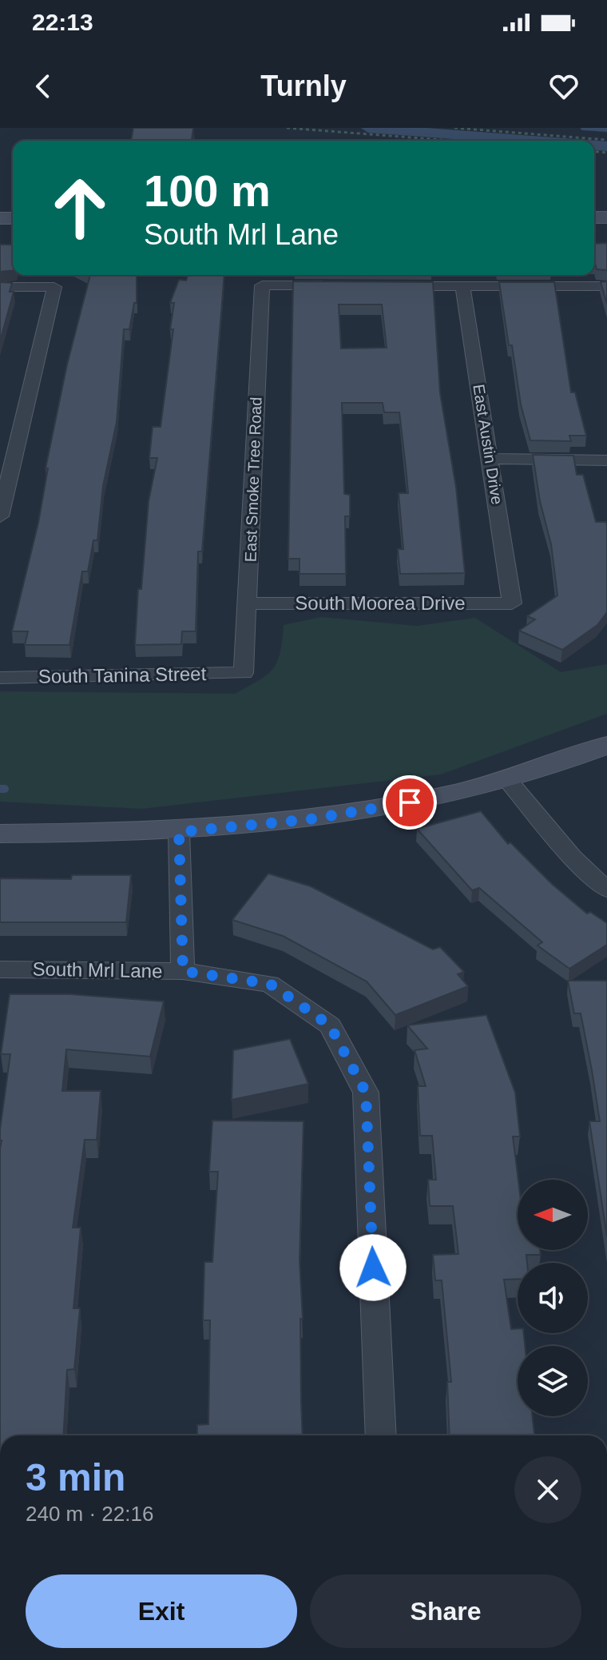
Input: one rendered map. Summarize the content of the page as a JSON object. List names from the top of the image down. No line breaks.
{"streets":{"street":["East Austin Drive","East Smoke Tree Road","South Moorea Drive","South Tanina Street","South Mrl Lane"]},"crossings":[["East Austin Drive","South Moorea Drive"],["East Smoke Tree Road","South Moorea Drive"],["East Smoke Tree Road","South Tanina Street"]],"north":"left","page":{"status":"22:13","header":"Turnly","turn":["100 m","South Mrl Lane"],"heading":["3 min","240 m · 22:16"],"buttons":["Exit","Share"]}}
